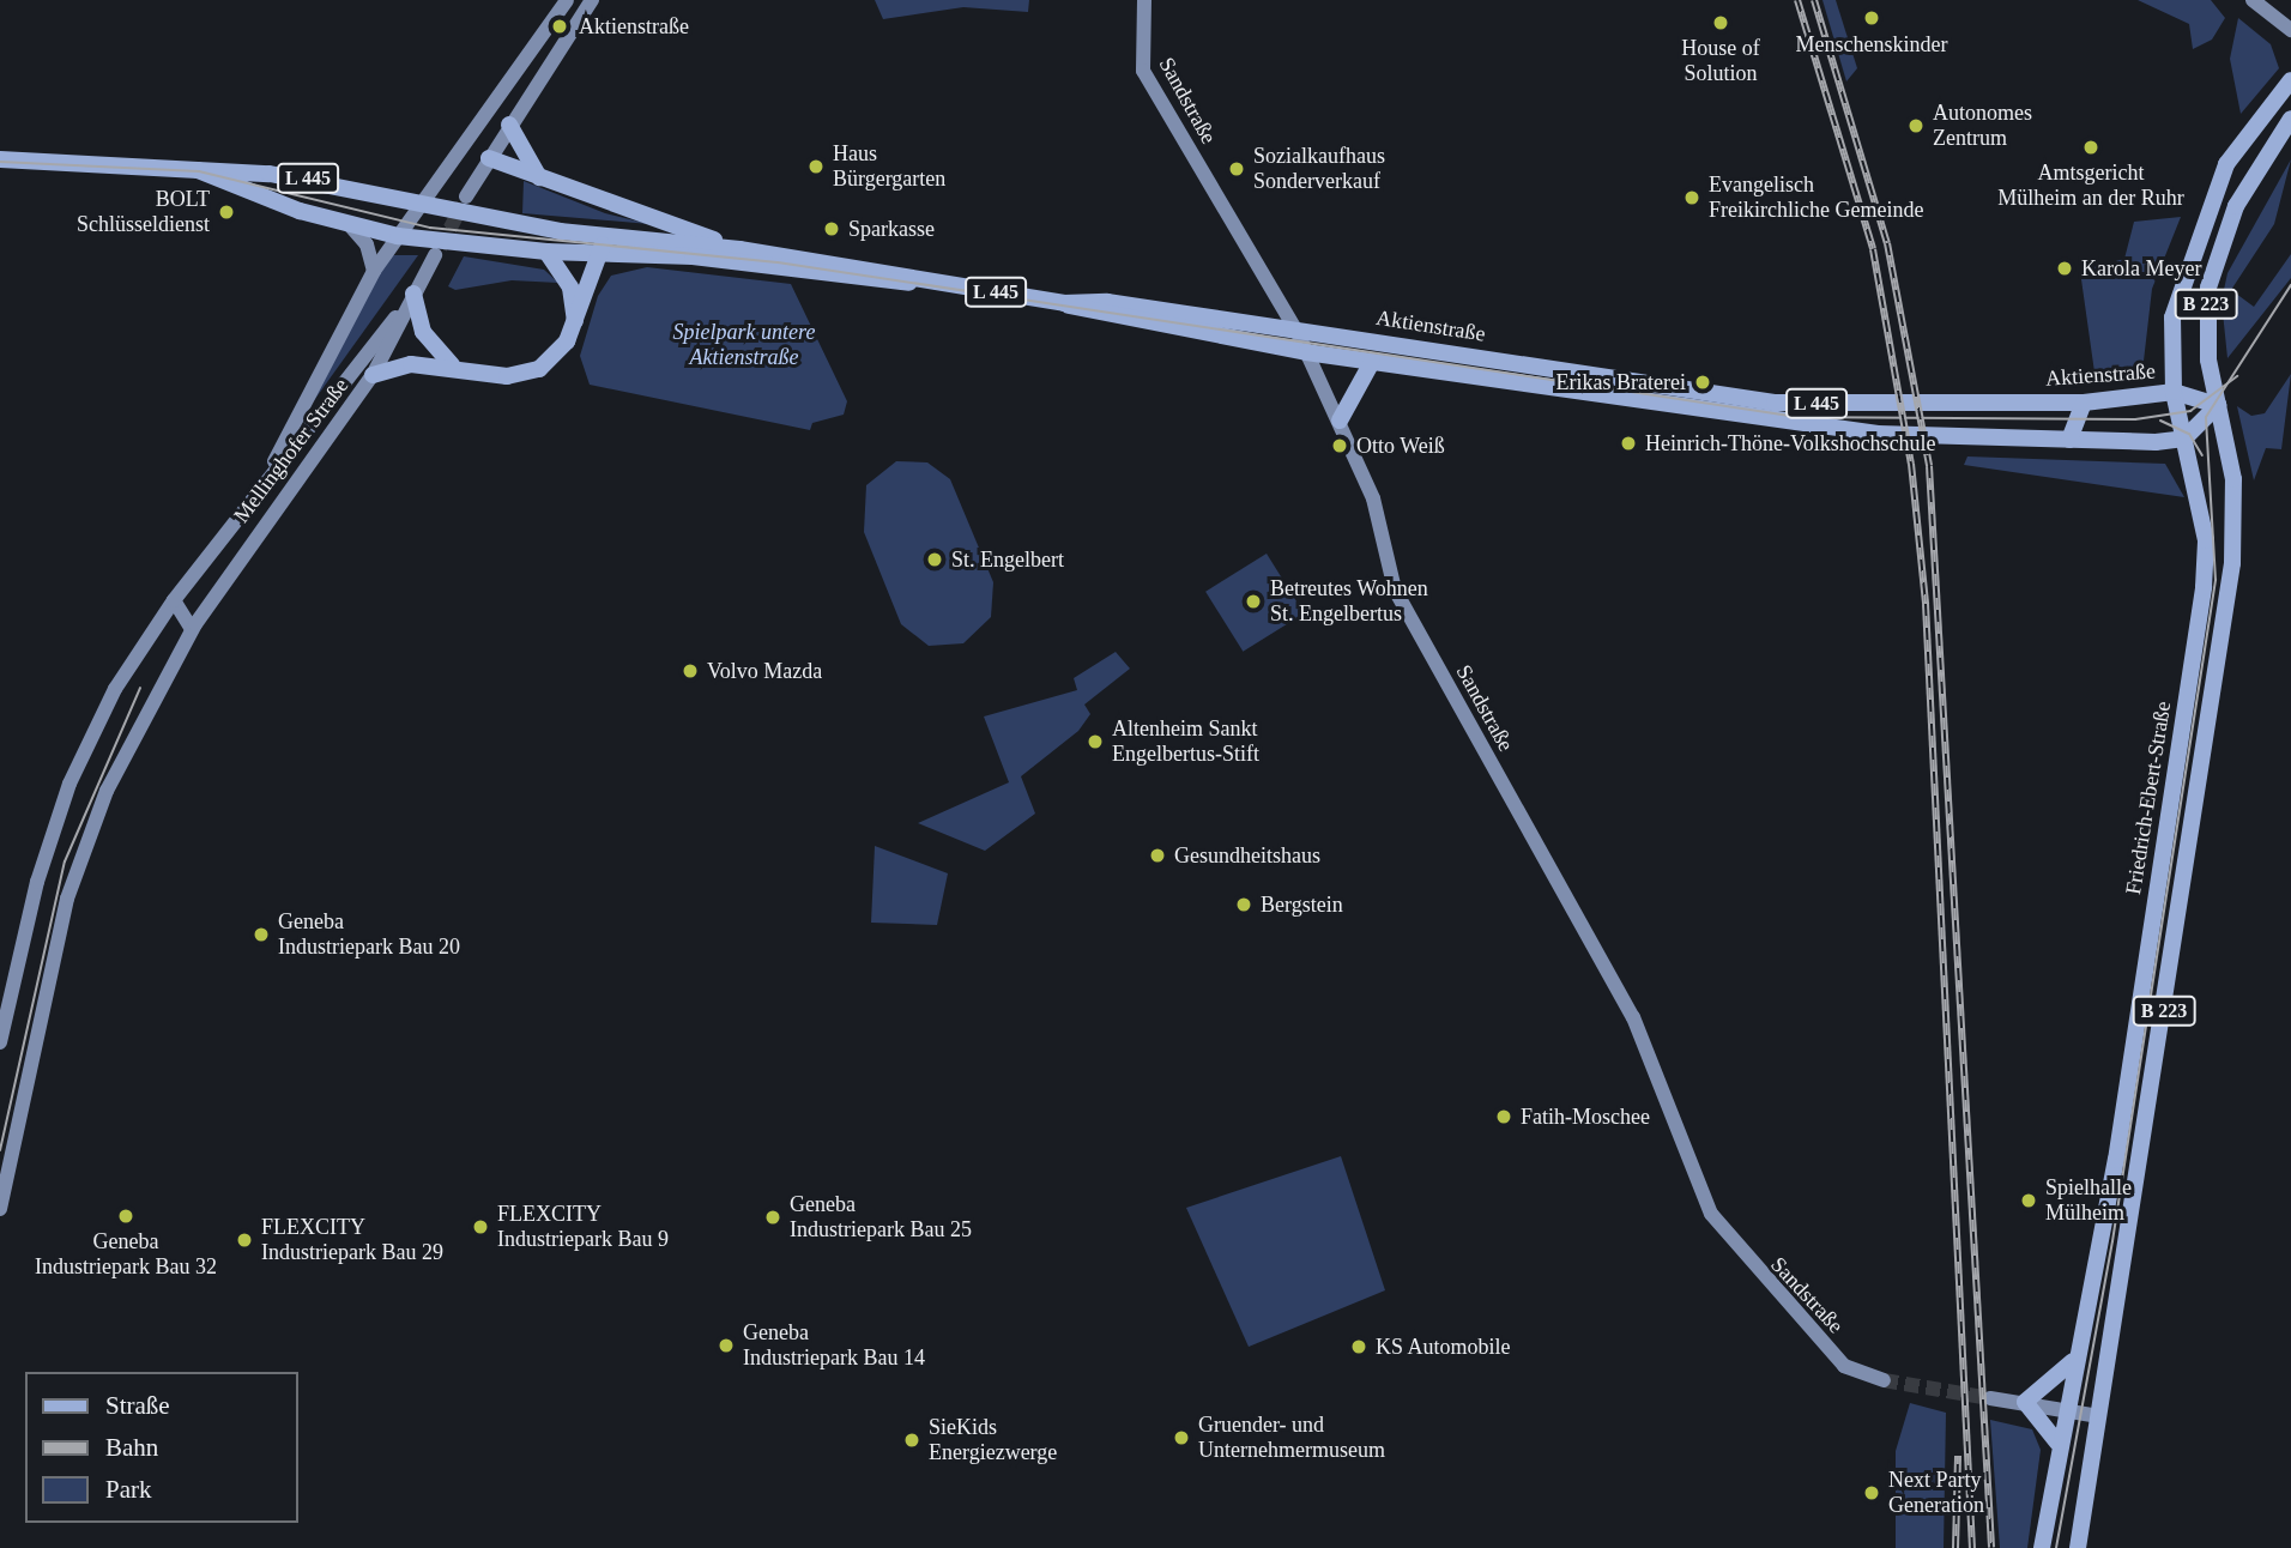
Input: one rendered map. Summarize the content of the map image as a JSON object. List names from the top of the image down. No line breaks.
{"streets":{"main road":["Sandstraße","L 445","B 223","Aktienstraße","Mellinghofer Straße","Friedrich-Ebert-Straße"]},"crossings":[["Sandstraße","Aktienstraße"],["B 223","Aktienstraße"],["Aktienstraße","Friedrich-Ebert-Straße"]],"parks":["Spielpark untere Aktienstraße"],"places":["Menschenskinder","House of Solution","Aktienstraße","Autonomes Zentrum","Amtsgericht Mülheim an der Ruhr","Haus Bürgergarten","Sozialkaufhaus Sonderverkauf","Evangelisch Freikirchliche Gemeinde","BOLT Schlüsseldienst","Sparkasse","Karola Meyer","Erikas Braterei","Heinrich-Thöne-Volkshochschule","Otto Weiß","St. Engelbert","Betreutes Wohnen St. Engelbertus","Volvo Mazda","Altenheim Sankt Engelbertus-Stift","Gesundheitshaus","Bergstein","Geneba Industriepark Bau 20","Fatih-Moschee","Spielhalle Mülheim","Geneba Industriepark Bau 32","Geneba Industriepark Bau 25","FLEXCITY Industriepark Bau 9","FLEXCITY Industriepark Bau 29","Geneba Industriepark Bau 14","KS Automobile","Gruender- und Unternehmermuseum","SieKids Energiezwerge","Next Party Generation"],"legend":["Straße","Bahn","Park"]}
